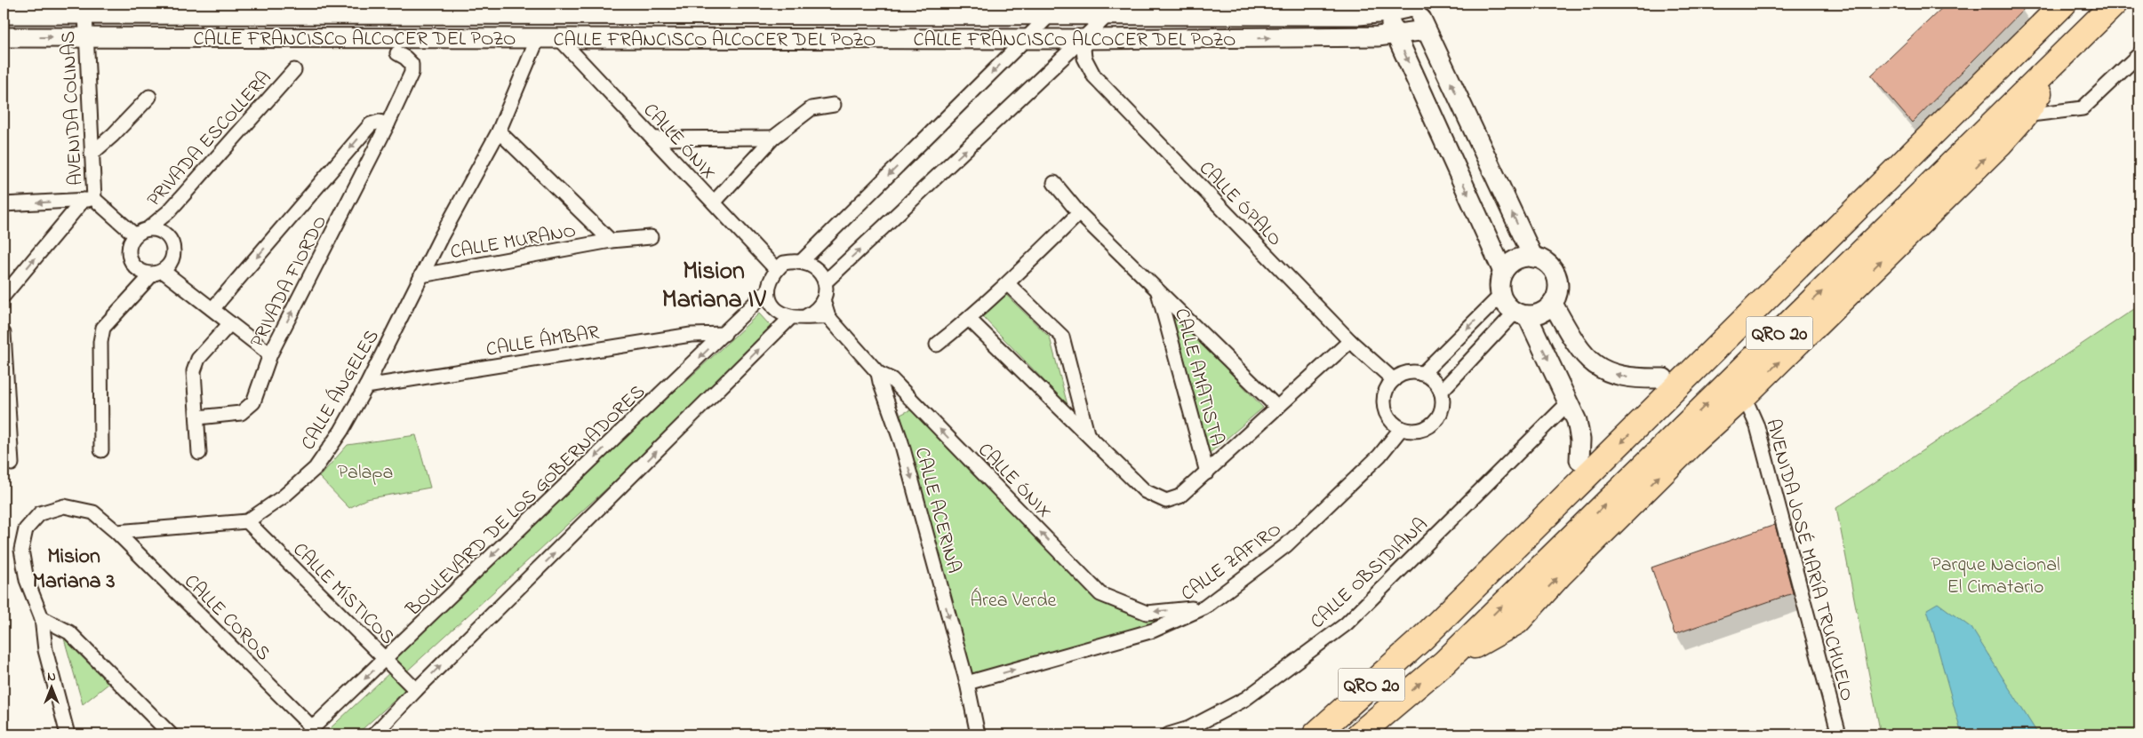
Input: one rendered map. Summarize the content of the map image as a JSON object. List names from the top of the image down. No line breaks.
{"streets":{"highway":["QRO 20"],"street":["CALLE FRANCISCO ALCOCER DEL POZO","AVENIDA COLINAS","PRIVADA ESCOLLERA","CALLE ÓNIX","CALLE ÓPALO","CALLE MURANO","PRIVADA FIORDO","CALLE ÁMBAR","CALLE AMATISTA","CALLE ÁNGELES","BOULEVARD DE LOS GOBERNADORES","CALLE ACERINA","AVENIDA JOSÉ MARÍA TRUCHUELO","CALLE ZAFIRO","CALLE OBSIDIANA","CALLE MÍSTICOS","CALLE COROS"]},"crossings":[["CALLE FRANCISCO ALCOCER DEL POZO","AVENIDA COLINAS"],["CALLE FRANCISCO ALCOCER DEL POZO","CALLE ÓNIX"],["CALLE FRANCISCO ALCOCER DEL POZO","CALLE ÓPALO"],["CALLE FRANCISCO ALCOCER DEL POZO","CALLE ÁNGELES"],["AVENIDA COLINAS","PRIVADA ESCOLLERA"],["CALLE ÓNIX","BOULEVARD DE LOS GOBERNADORES"],["CALLE ÓNIX","CALLE ACERINA"],["CALLE ÓNIX","CALLE ZAFIRO"],["CALLE ÓPALO","CALLE AMATISTA"],["CALLE ÓPALO","CALLE ZAFIRO"],["CALLE MURANO","CALLE ÁNGELES"],["CALLE ÁMBAR","CALLE ÁNGELES"],["CALLE ÁMBAR","BOULEVARD DE LOS GOBERNADORES"],["CALLE ÁNGELES","CALLE MÍSTICOS"],["CALLE ÁNGELES","CALLE COROS"],["BOULEVARD DE LOS GOBERNADORES","CALLE MÍSTICOS"],["BOULEVARD DE LOS GOBERNADORES","CALLE COROS"],["CALLE ACERINA","CALLE ZAFIRO"]],"one_way":["CALLE ÓNIX","CALLE ACERINA","CALLE ZAFIRO"],"districts":["Mision Mariana IV","Mision Mariana 3"],"parks":["Palapa","Parque Nacional El Cimatario","Área Verde"],"north":"top"}
